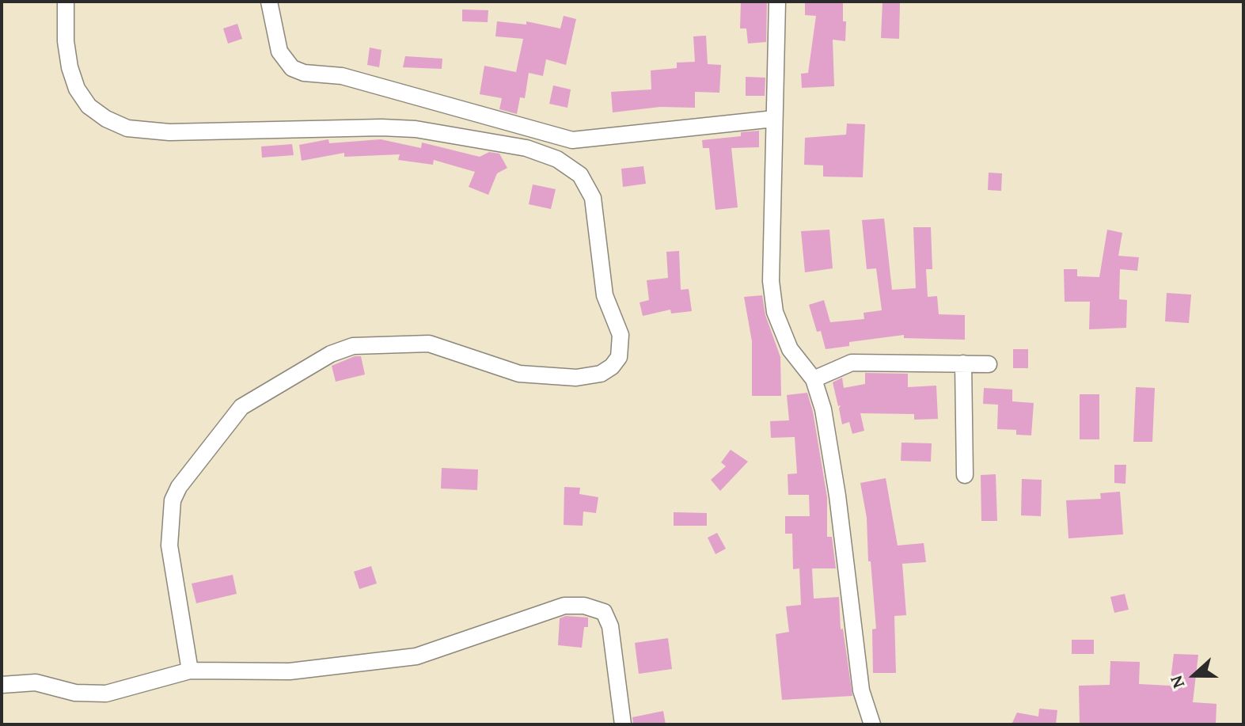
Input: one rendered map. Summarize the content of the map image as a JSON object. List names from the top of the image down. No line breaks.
{"north":"left"}
